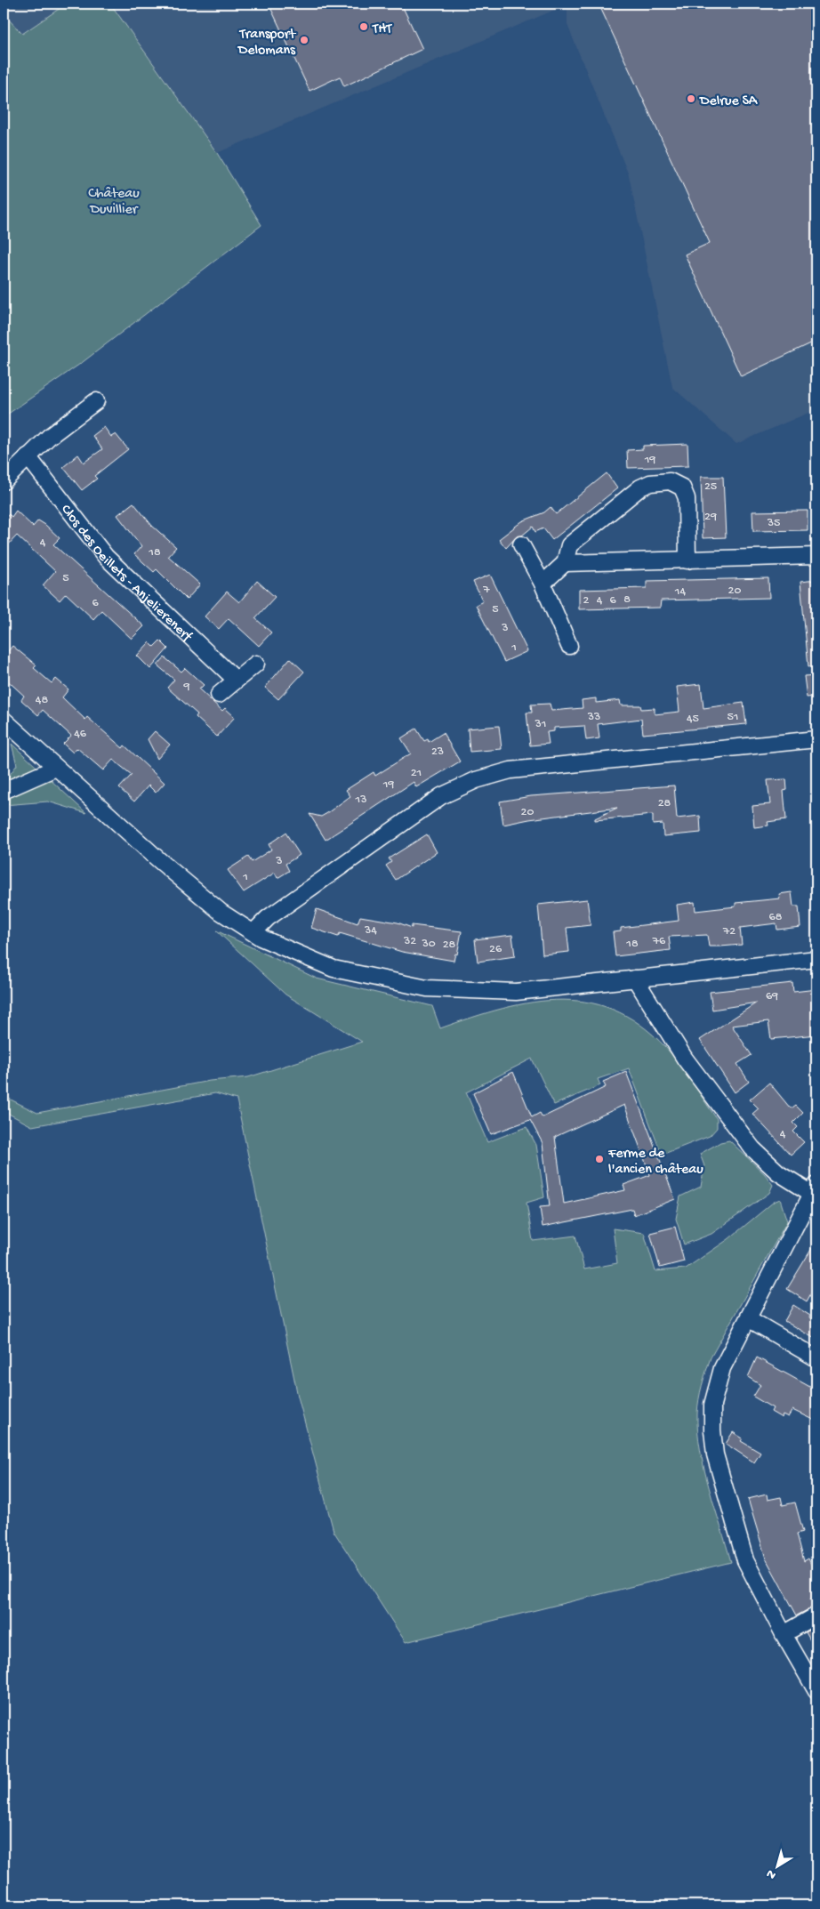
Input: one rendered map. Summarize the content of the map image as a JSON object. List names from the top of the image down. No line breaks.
{"streets":{"street":["Clos des Oeillets - Anjelierenerf"]},"parks":["Château Duvillier"],"places":["THT","Transport Delomans","Delrue SA","Ferme de l'ancien château"],"house_numbers":["19","25","29","35","4","18","5","7","20","14","8","2","4","6","6","5","3","1","9","48","33","51","45","31","46","23","21","19","13","28","20","3","1","68","34","72","32","76","30","18","28","26","69","4"],"north":"bottom left"}
